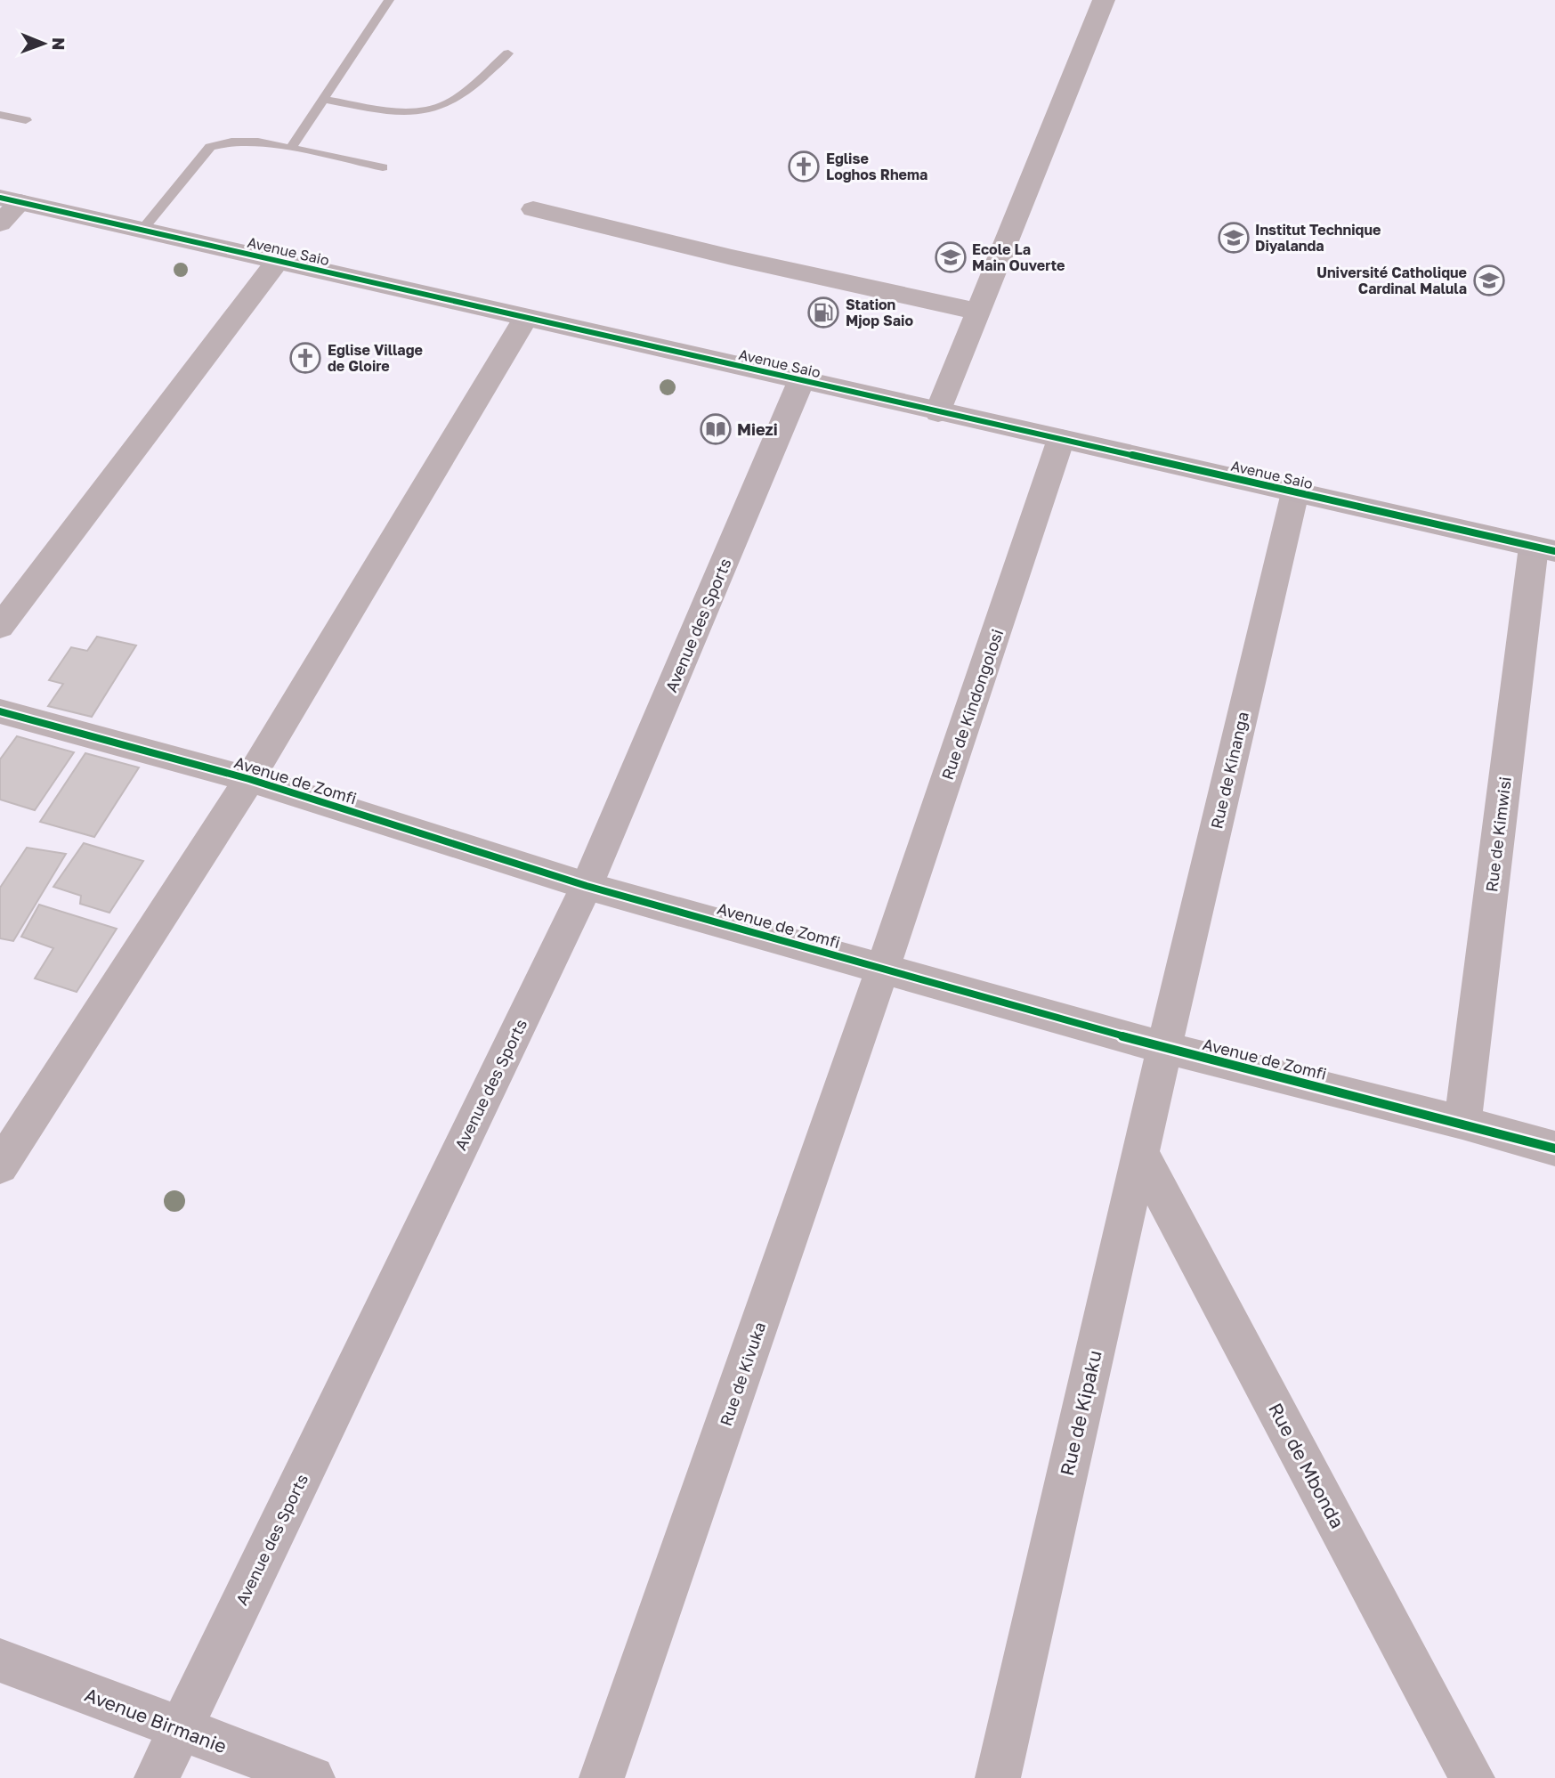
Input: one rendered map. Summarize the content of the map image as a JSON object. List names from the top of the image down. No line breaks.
{"streets":{"street":["Avenue Saio","Avenue des Sports","Rue de Kindongolosi","Rue de Kinanga","Avenue de Zomfi","Rue de Kimwisi","Rue de Kivuka","Rue de Kipaku","Rue de Mbonda","Avenue Birmanie"]},"crossings":[["Avenue Saio","Avenue des Sports"],["Avenue Saio","Rue de Kindongolosi"],["Avenue Saio","Rue de Kinanga"],["Avenue Saio","Rue de Kimwisi"],["Avenue des Sports","Avenue de Zomfi"],["Avenue des Sports","Avenue Birmanie"],["Rue de Kindongolosi","Avenue de Zomfi"],["Rue de Kindongolosi","Rue de Kivuka"],["Rue de Kinanga","Avenue de Zomfi"],["Rue de Kinanga","Rue de Kipaku"],["Avenue de Zomfi","Rue de Kimwisi"],["Avenue de Zomfi","Rue de Kivuka"],["Avenue de Zomfi","Rue de Kipaku"],["Rue de Kipaku","Rue de Mbonda"]],"places":{"church":["Eglise Loghos Rhema","Eglise Village de Gloire"],"school or university":["Institut Technique Diyalanda","Ecole La Main Ouverte","Université Catholique Cardinal Malula"],"fuel station":["Station Mjop Saio"],"library":["Miezi"]},"north":"right"}
